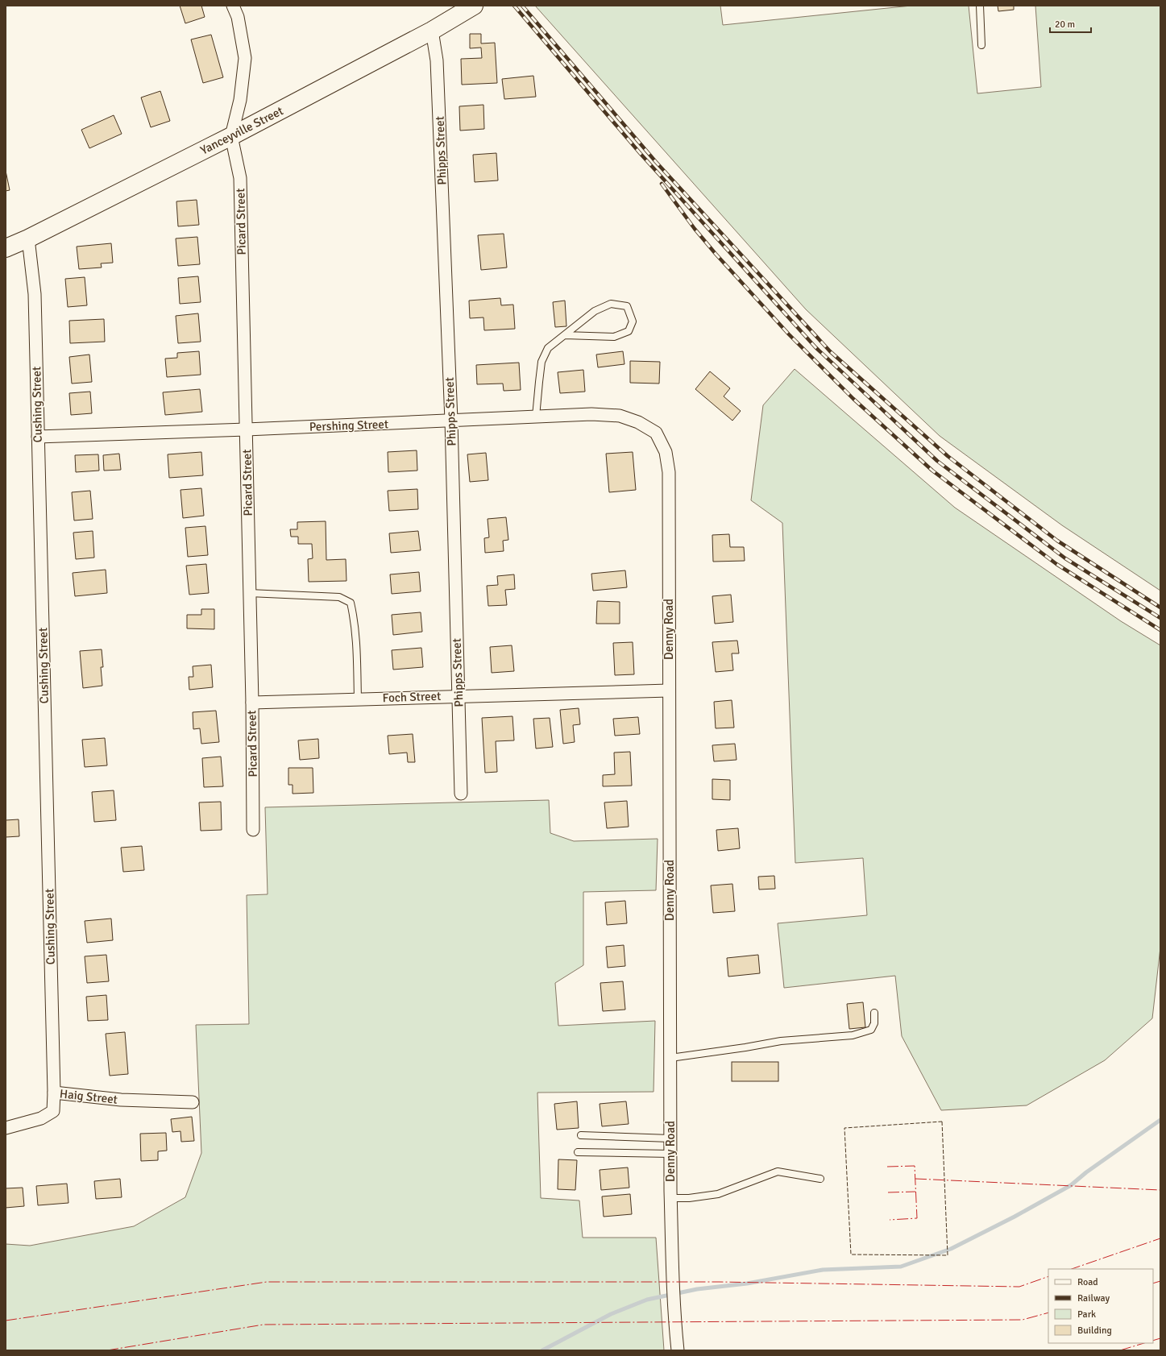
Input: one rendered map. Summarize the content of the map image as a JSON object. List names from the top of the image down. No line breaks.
{"streets":{"main road":["Yanceyville Street"],"street":["Phipps Street","Picard Street","Cushing Street","Pershing Street","Denny Road","Foch Street","Haig Street"]},"crossings":[["Yanceyville Street","Phipps Street"],["Yanceyville Street","Picard Street"],["Yanceyville Street","Cushing Street"],["Phipps Street","Pershing Street"],["Phipps Street","Foch Street"],["Picard Street","Pershing Street"],["Picard Street","Foch Street"],["Cushing Street","Pershing Street"],["Cushing Street","Haig Street"],["Pershing Street","Denny Road"],["Denny Road","Foch Street"]],"legend":["Road","Railway","Park","Building"],"scale_bar":"20 m"}
